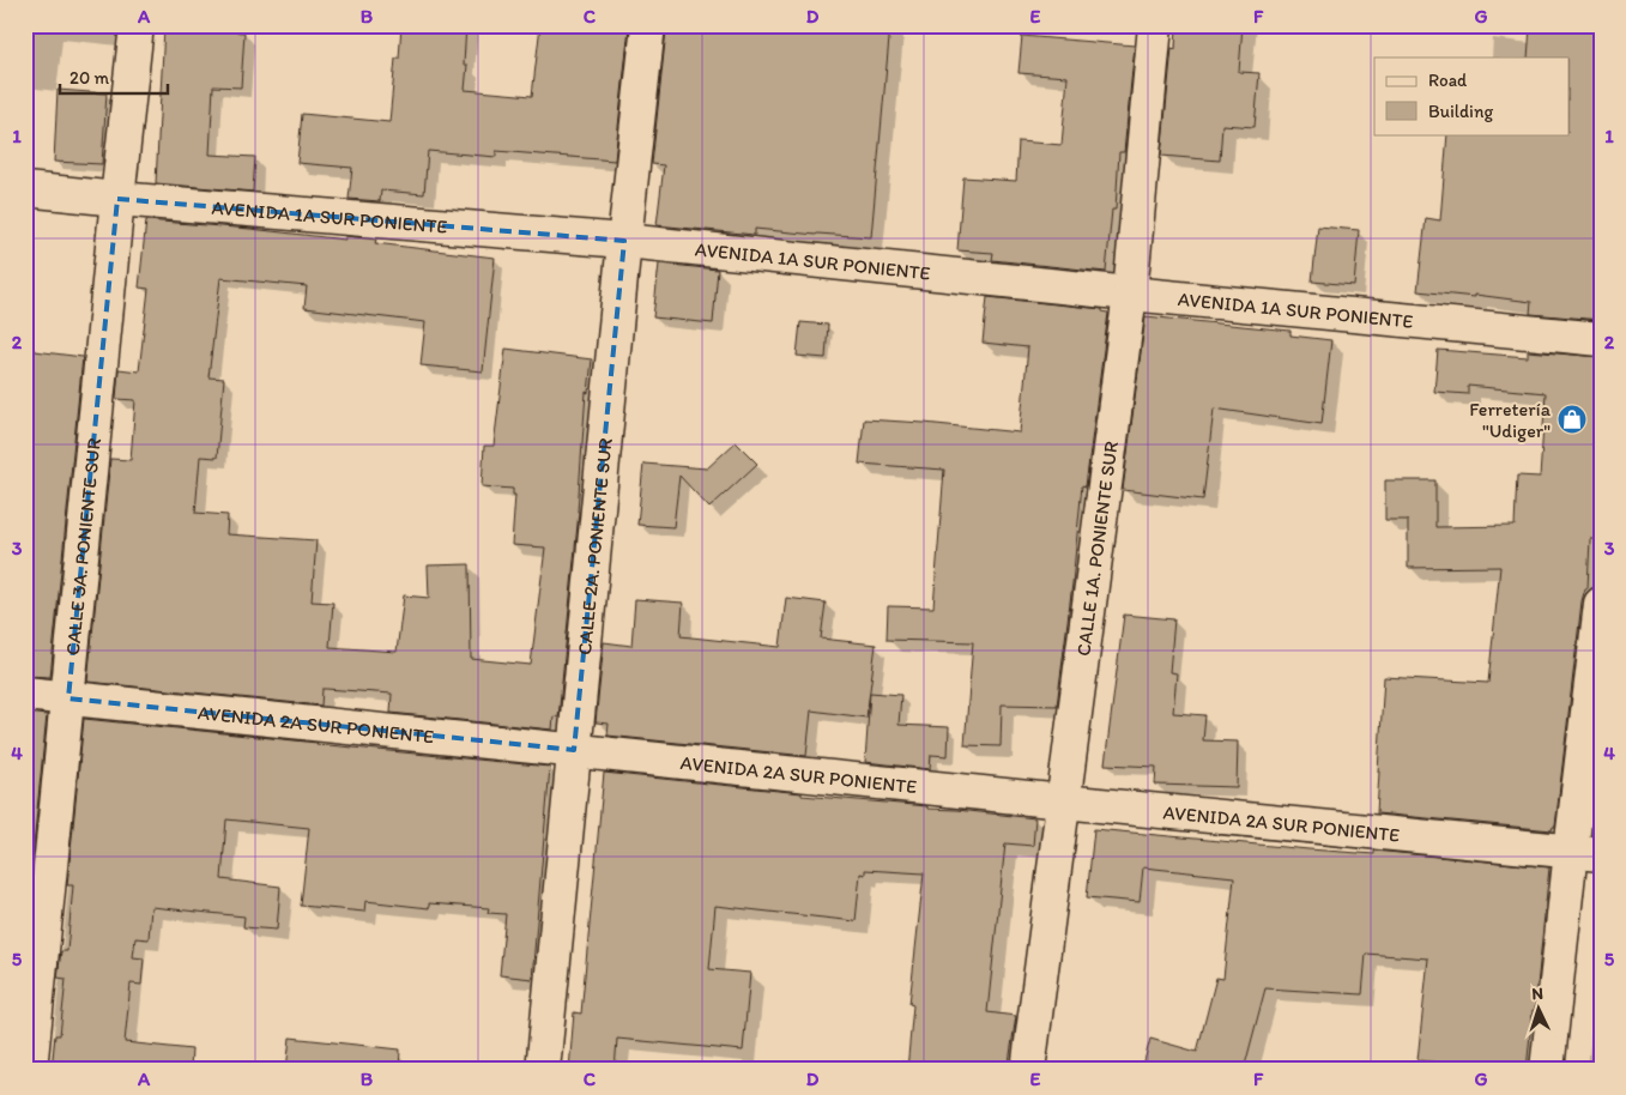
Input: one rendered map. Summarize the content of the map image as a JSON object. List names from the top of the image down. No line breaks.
{"streets":{"street":["AVENIDA 1A SUR PONIENTE","CALLE 3A. PONIENTE SUR","CALLE 2A. PONIENTE SUR","CALLE 1A. PONIENTE SUR","AVENIDA 2A SUR PONIENTE"]},"crossings":[["AVENIDA 1A SUR PONIENTE","CALLE 3A. PONIENTE SUR"],["AVENIDA 1A SUR PONIENTE","CALLE 2A. PONIENTE SUR"],["AVENIDA 1A SUR PONIENTE","CALLE 1A. PONIENTE SUR"],["CALLE 3A. PONIENTE SUR","AVENIDA 2A SUR PONIENTE"],["CALLE 2A. PONIENTE SUR","AVENIDA 2A SUR PONIENTE"],["CALLE 1A. PONIENTE SUR","AVENIDA 2A SUR PONIENTE"]],"places":{"shop":["Ferretería \"Udiger\""]},"legend":["Road","Building"],"scale_bar":"20 m","north":"top","grid":{"columns":["A","B","C","D","E","F","G"],"rows":["1","2","3","4","5"]}}
